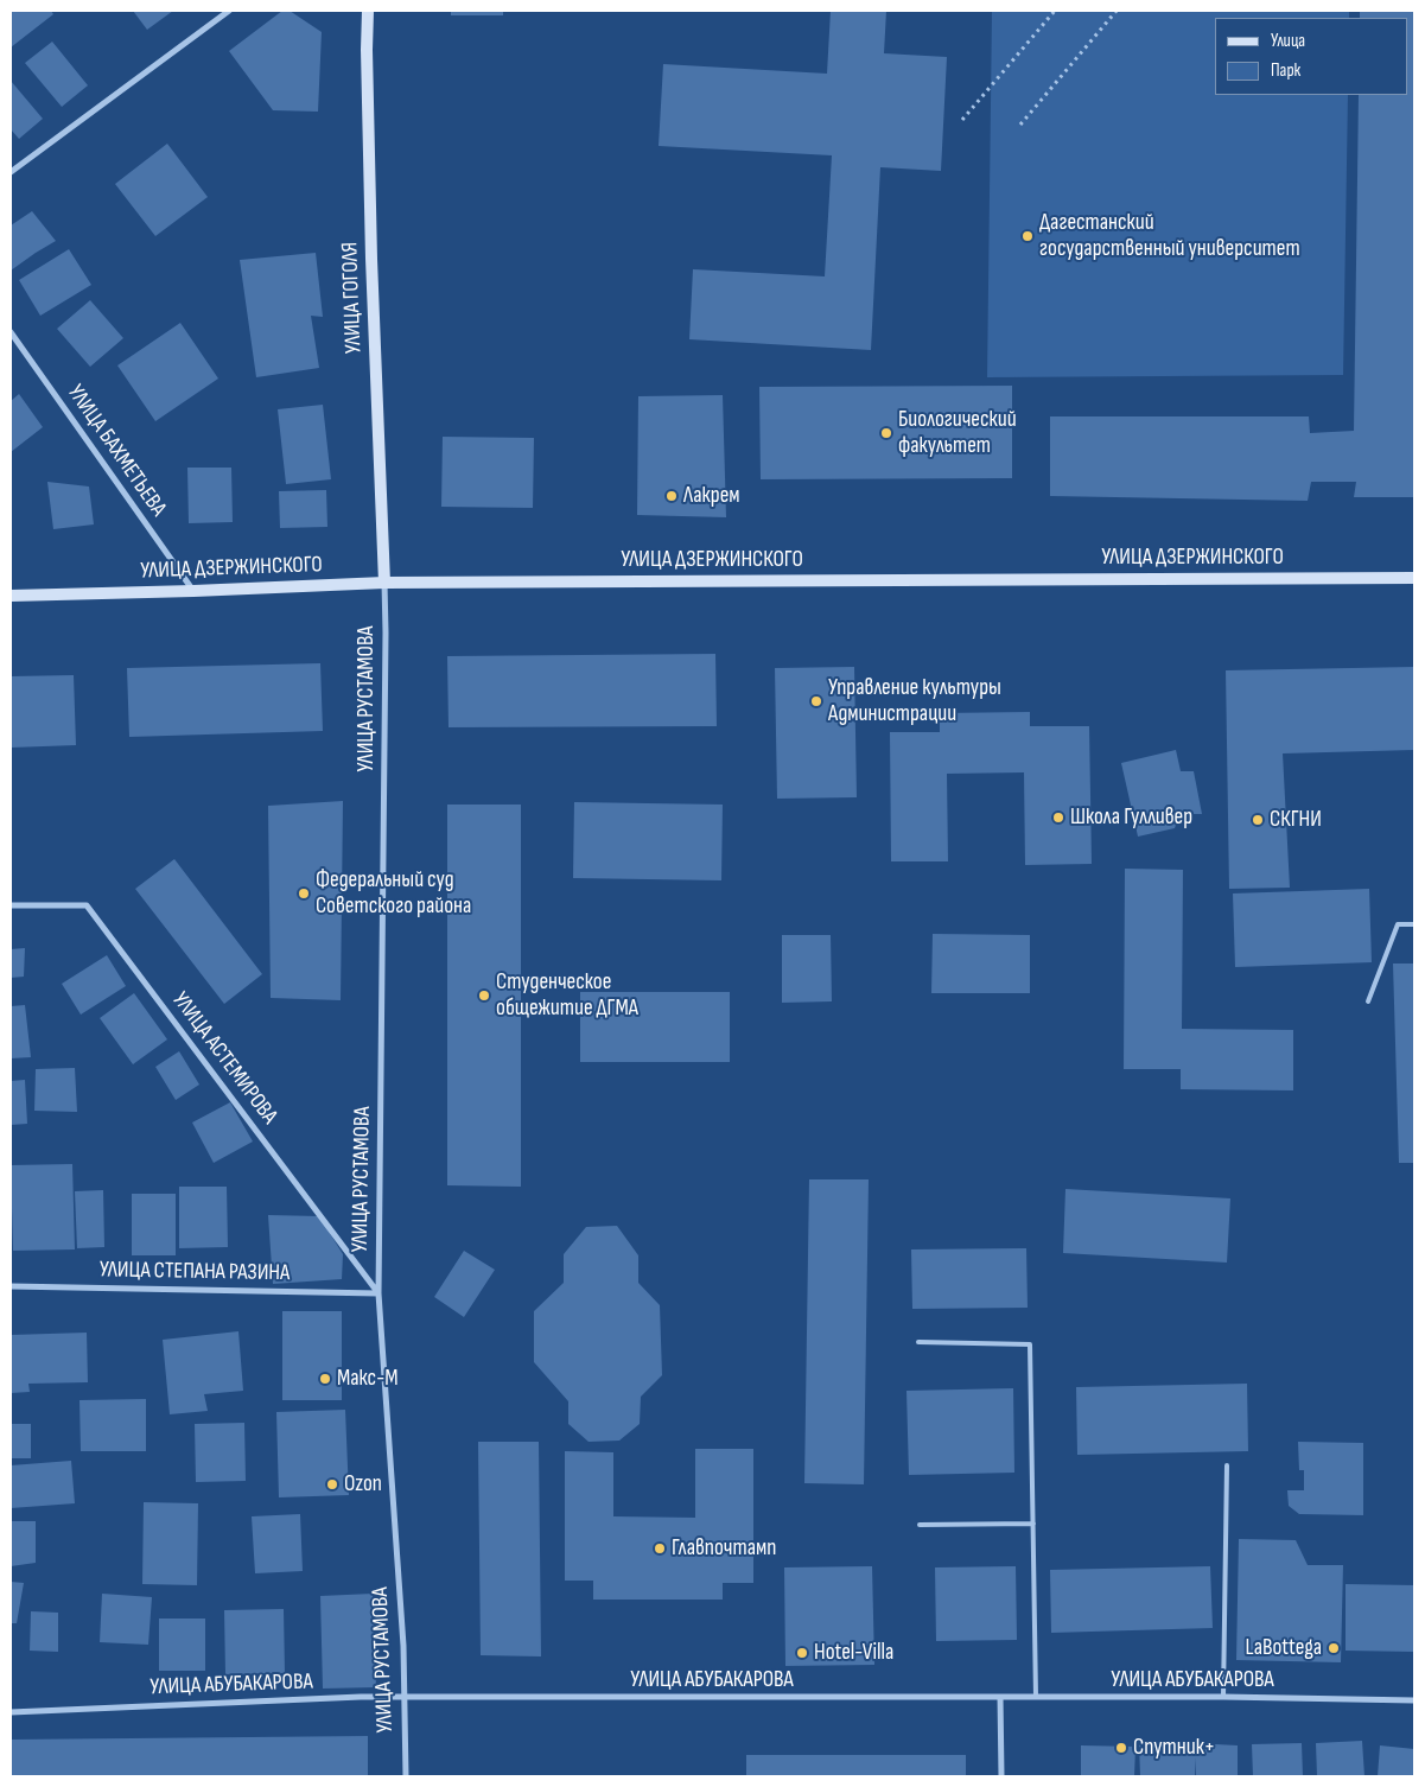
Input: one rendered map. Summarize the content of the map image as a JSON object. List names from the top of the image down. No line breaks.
{"streets":{"street":["УЛИЦА ГОГОЛЯ","УЛИЦА БАХМЕТЬЕВА","УЛИЦА ДЗЕРЖИНСКОГО","УЛИЦА РУСТАМОВА","УЛИЦА АСТЕМИРОВА","УЛИЦА СТЕПАНА РАЗИНА","УЛИЦА АБУБАКАРОВА"]},"crossings":[["УЛИЦА ГОГОЛЯ","УЛИЦА ДЗЕРЖИНСКОГО"],["УЛИЦА ГОГОЛЯ","УЛИЦА РУСТАМОВА"],["УЛИЦА БАХМЕТЬЕВА","УЛИЦА ДЗЕРЖИНСКОГО"],["УЛИЦА ДЗЕРЖИНСКОГО","УЛИЦА РУСТАМОВА"],["УЛИЦА РУСТАМОВА","УЛИЦА АСТЕМИРОВА"],["УЛИЦА РУСТАМОВА","УЛИЦА СТЕПАНА РАЗИНА"],["УЛИЦА РУСТАМОВА","УЛИЦА АБУБАКАРОВА"],["УЛИЦА АСТЕМИРОВА","УЛИЦА СТЕПАНА РАЗИНА"]],"places":["Дагестанский государственный университет","Биологический факультет","Лакрем","Управление культуры Администрации","Школа Гулливер","СКГНИ","Федеральный суд Советского района","Студенческое общежитие ДГМА","Макс-М","Ozon","Главпочтамп","LaBottega","Hotel-Villa","Спутник+"],"legend":["Улица","Парк"]}
